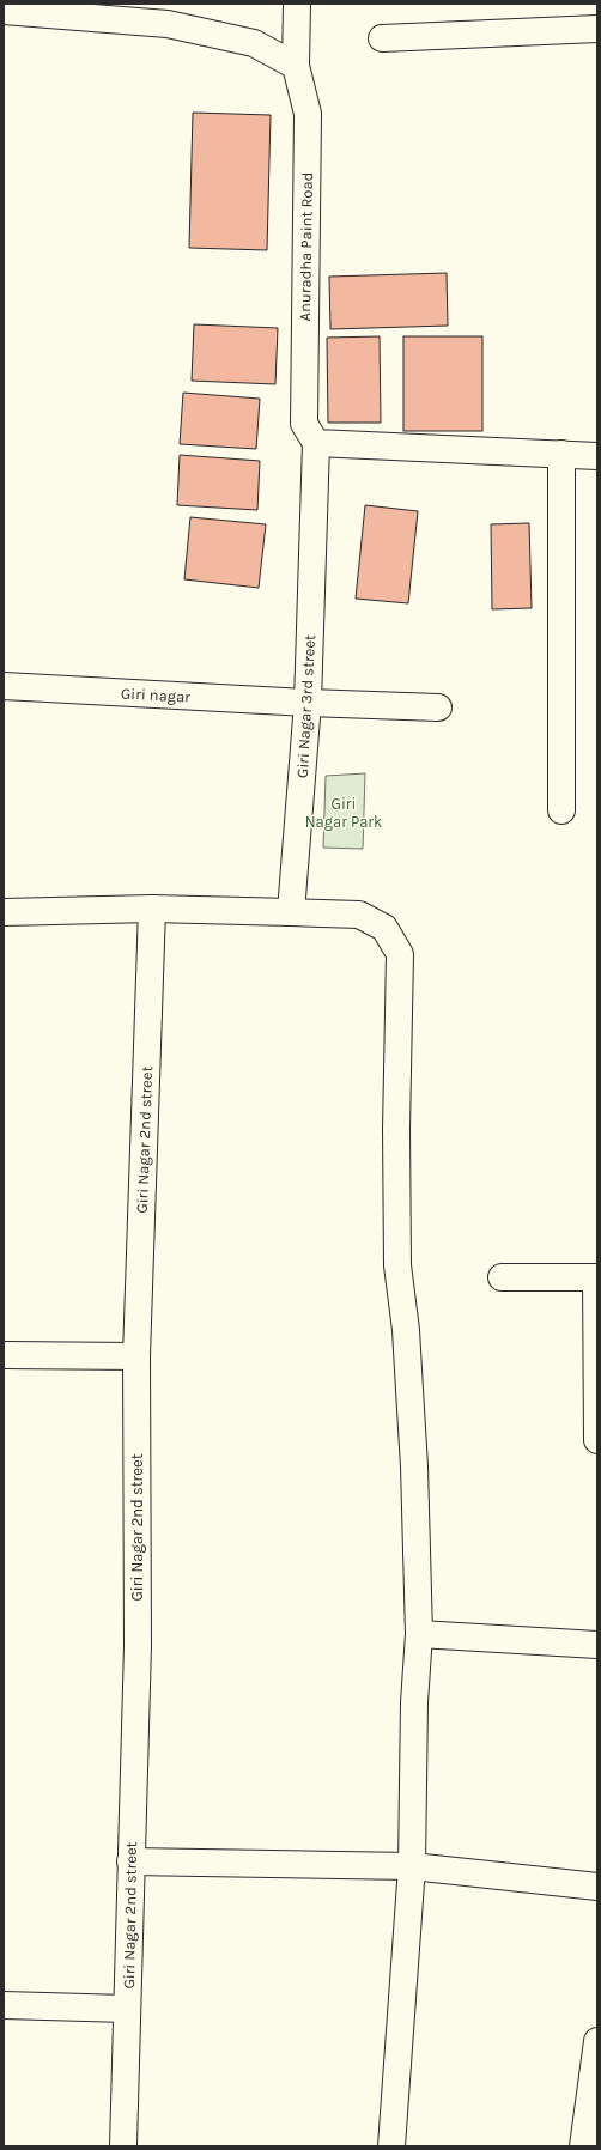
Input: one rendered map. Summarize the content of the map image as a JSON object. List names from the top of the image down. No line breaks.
{"streets":{"street":["Anuradha Paint Road","Giri nagar","Giri Nagar 3rd street","Giri Nagar 2nd street"]},"crossings":[["Anuradha Paint Road","Giri Nagar 3rd street"],["Giri nagar","Giri Nagar 3rd street"]],"parks":["Giri Nagar Park"]}
